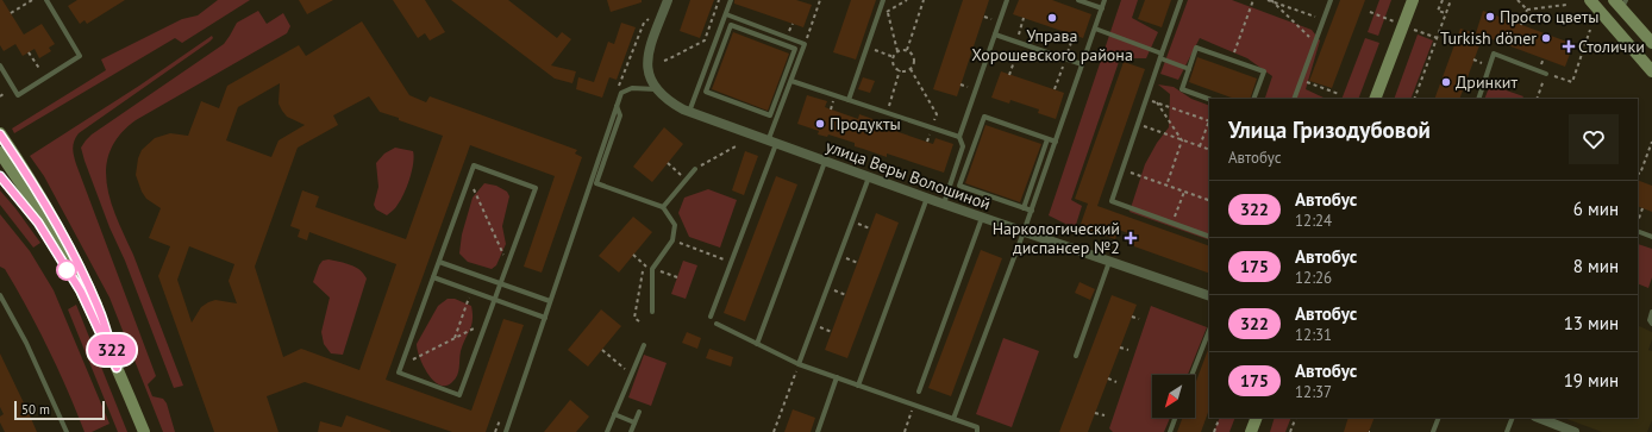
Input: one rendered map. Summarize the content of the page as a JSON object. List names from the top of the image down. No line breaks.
{"streets":{"street":["улица Веры Волошиной"]},"places":{"other":["Просто цветы","Управа Хорошевского района","Turkish döner","Дринкит","Продукты"],"health":["Столички","Наркологический диспансер №2"]},"lines":["bus line 322"],"scale_bar":"50 m","north":"bottom left","page":{"on_map":"322","heading":["Улица Гризодубовой","Автобус"],"list":[{"mark":"322","name":"Автобус","note":"12:24","value":"6 мин"},{"mark":"175","name":"Автобус","note":"12:26","value":"8 мин"},{"mark":"322","name":"Автобус","note":"12:31","value":"13 мин"},{"mark":"175","name":"Автобус","note":"12:37","value":"19 мин"}],"scale":"50 m"}}
